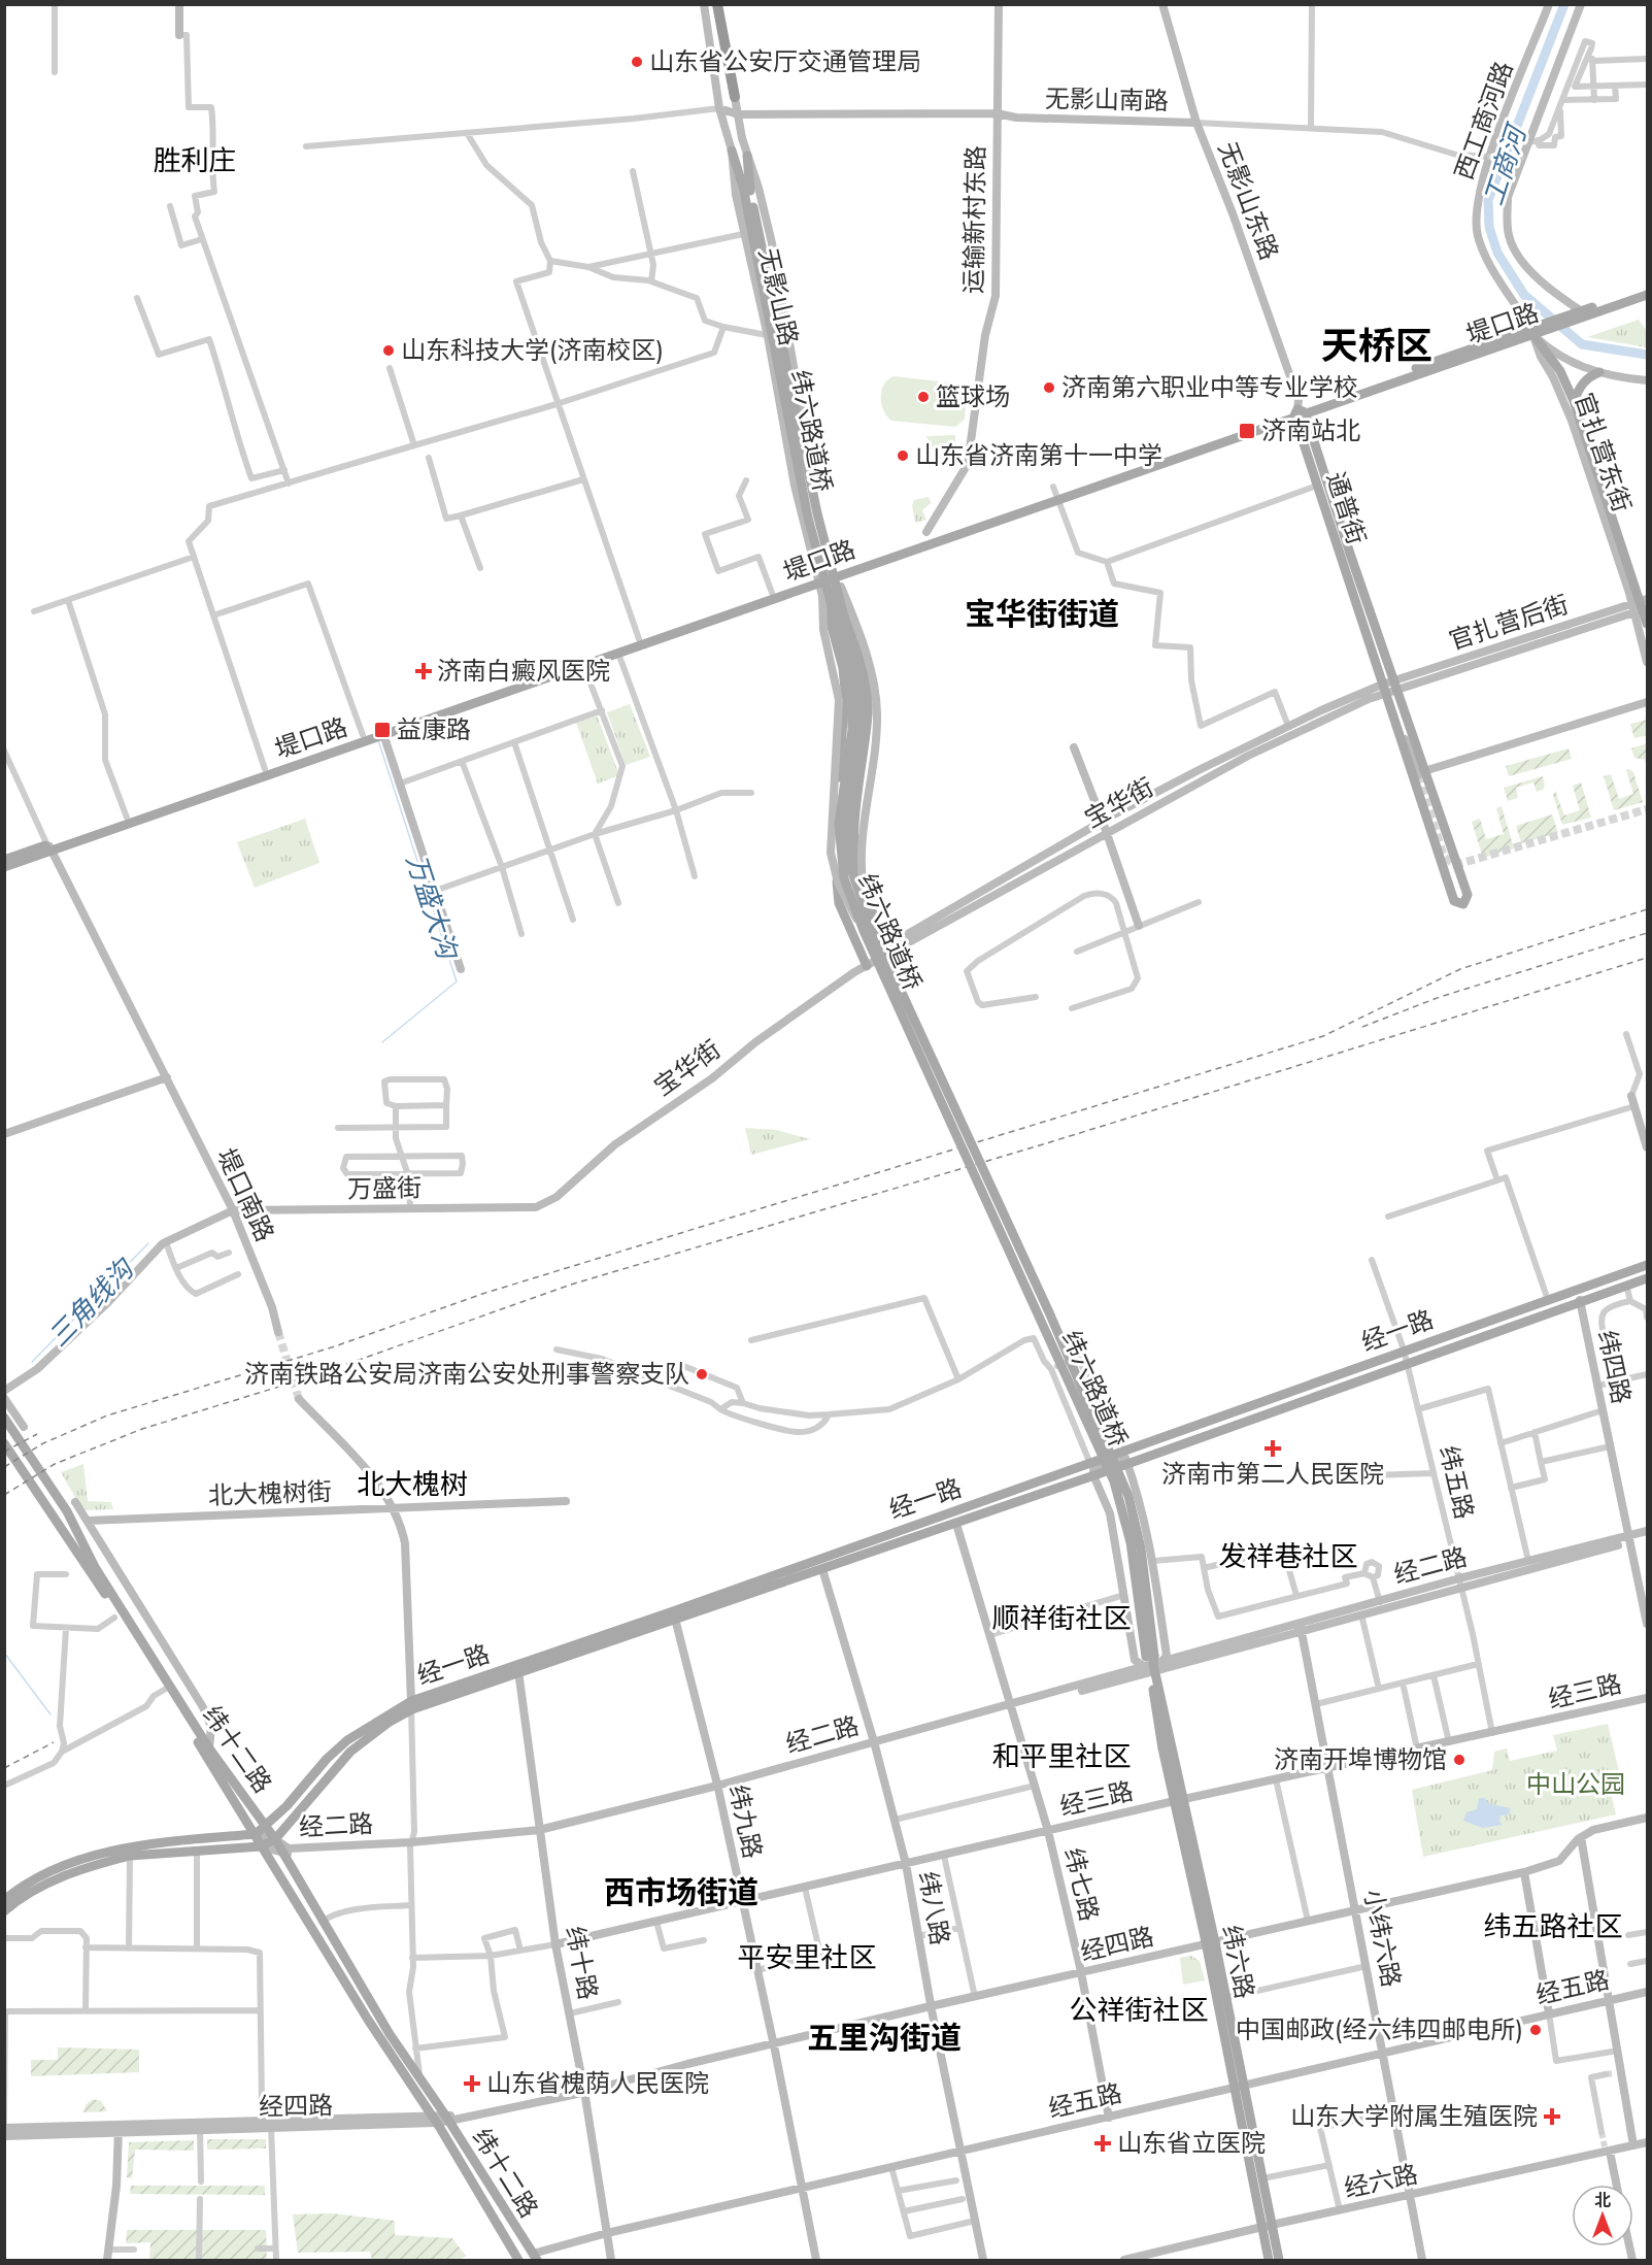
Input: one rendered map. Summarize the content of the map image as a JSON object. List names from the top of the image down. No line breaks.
{"streets":{"main road":["堤口路","纬六路道桥","官扎营东街","通普街","经一路","经二路","纬十二路","纬六路"],"street":["无影山南路","西工商河路","无影山东路","运输新村东路","无影山路","官扎营后街","宝华街","万盛街","堤口南路","纬四路","纬五路","北大槐树街","经三路","纬九路","纬七路","纬八路","小纬六路","经四路","纬十路","经五路","经六路"]},"crossings":[["无影山南路","西工商河路"],["无影山南路","无影山东路"],["无影山南路","运输新村东路"],["无影山南路","无影山路"],["西工商河路","堤口路"],["西工商河路","官扎营东街"],["无影山东路","堤口路"],["无影山东路","通普街"],["无影山路","堤口路"],["无影山路","纬六路道桥"],["堤口路","官扎营东街"],["堤口路","通普街"],["堤口路","堤口南路"],["纬六路道桥","经二路"],["纬六路道桥","纬六路"],["官扎营东街","官扎营后街"],["通普街","官扎营后街"],["通普街","宝华街"],["官扎营后街","宝华街"],["宝华街","万盛街"],["万盛街","堤口南路"],["经一路","纬四路"],["经一路","纬五路"],["经一路","经二路"],["经一路","纬十二路"],["经一路","纬九路"],["经一路","纬七路"],["经一路","纬八路"],["经一路","纬六路"],["经一路","纬十路"],["纬四路","经二路"],["纬五路","经二路"],["纬五路","经三路"],["经二路","纬十二路"],["经二路","纬九路"],["经二路","纬七路"],["经二路","纬八路"],["经二路","小纬六路"],["经二路","纬六路"],["经二路","纬十路"],["经三路","纬九路"],["经三路","纬七路"],["经三路","纬八路"],["经三路","小纬六路"],["经三路","纬六路"],["经三路","纬十路"],["纬十二路","经四路"],["纬十二路","经五路"],["纬九路","经四路"],["纬九路","经五路"],["纬七路","经四路"],["纬七路","经五路"],["纬八路","经四路"],["纬八路","经五路"],["小纬六路","经四路"],["小纬六路","经五路"],["小纬六路","经六路"],["经四路","纬六路"],["经四路","纬十路"],["纬六路","经五路"],["纬六路","经六路"],["纬十路","经五路"]],"districts":["胜利庄","天桥区","宝华街街道","北大槐树","发祥巷社区","顺祥街社区","和平里社区","西市场街道","纬五路社区","平安里社区","公祥街社区","五里沟街道"],"water":["工商河","万盛大沟","三角线沟"],"parks":["中山公园"],"places":{"other":["山东省公安厅交通管理局","山东科技大学(济南校区)","济南第六职业中等专业学校","篮球场","山东省济南第十一中学","济南铁路公安局济南公安处刑事警察支队","济南开埠博物馆","中国邮政(经六纬四邮电所)"],"transit":["济南站北","益康路"],"health":["济南白癜风医院","济南市第二人民医院","山东省槐荫人民医院","山东大学附属生殖医院","山东省立医院"]},"north":"top"}
